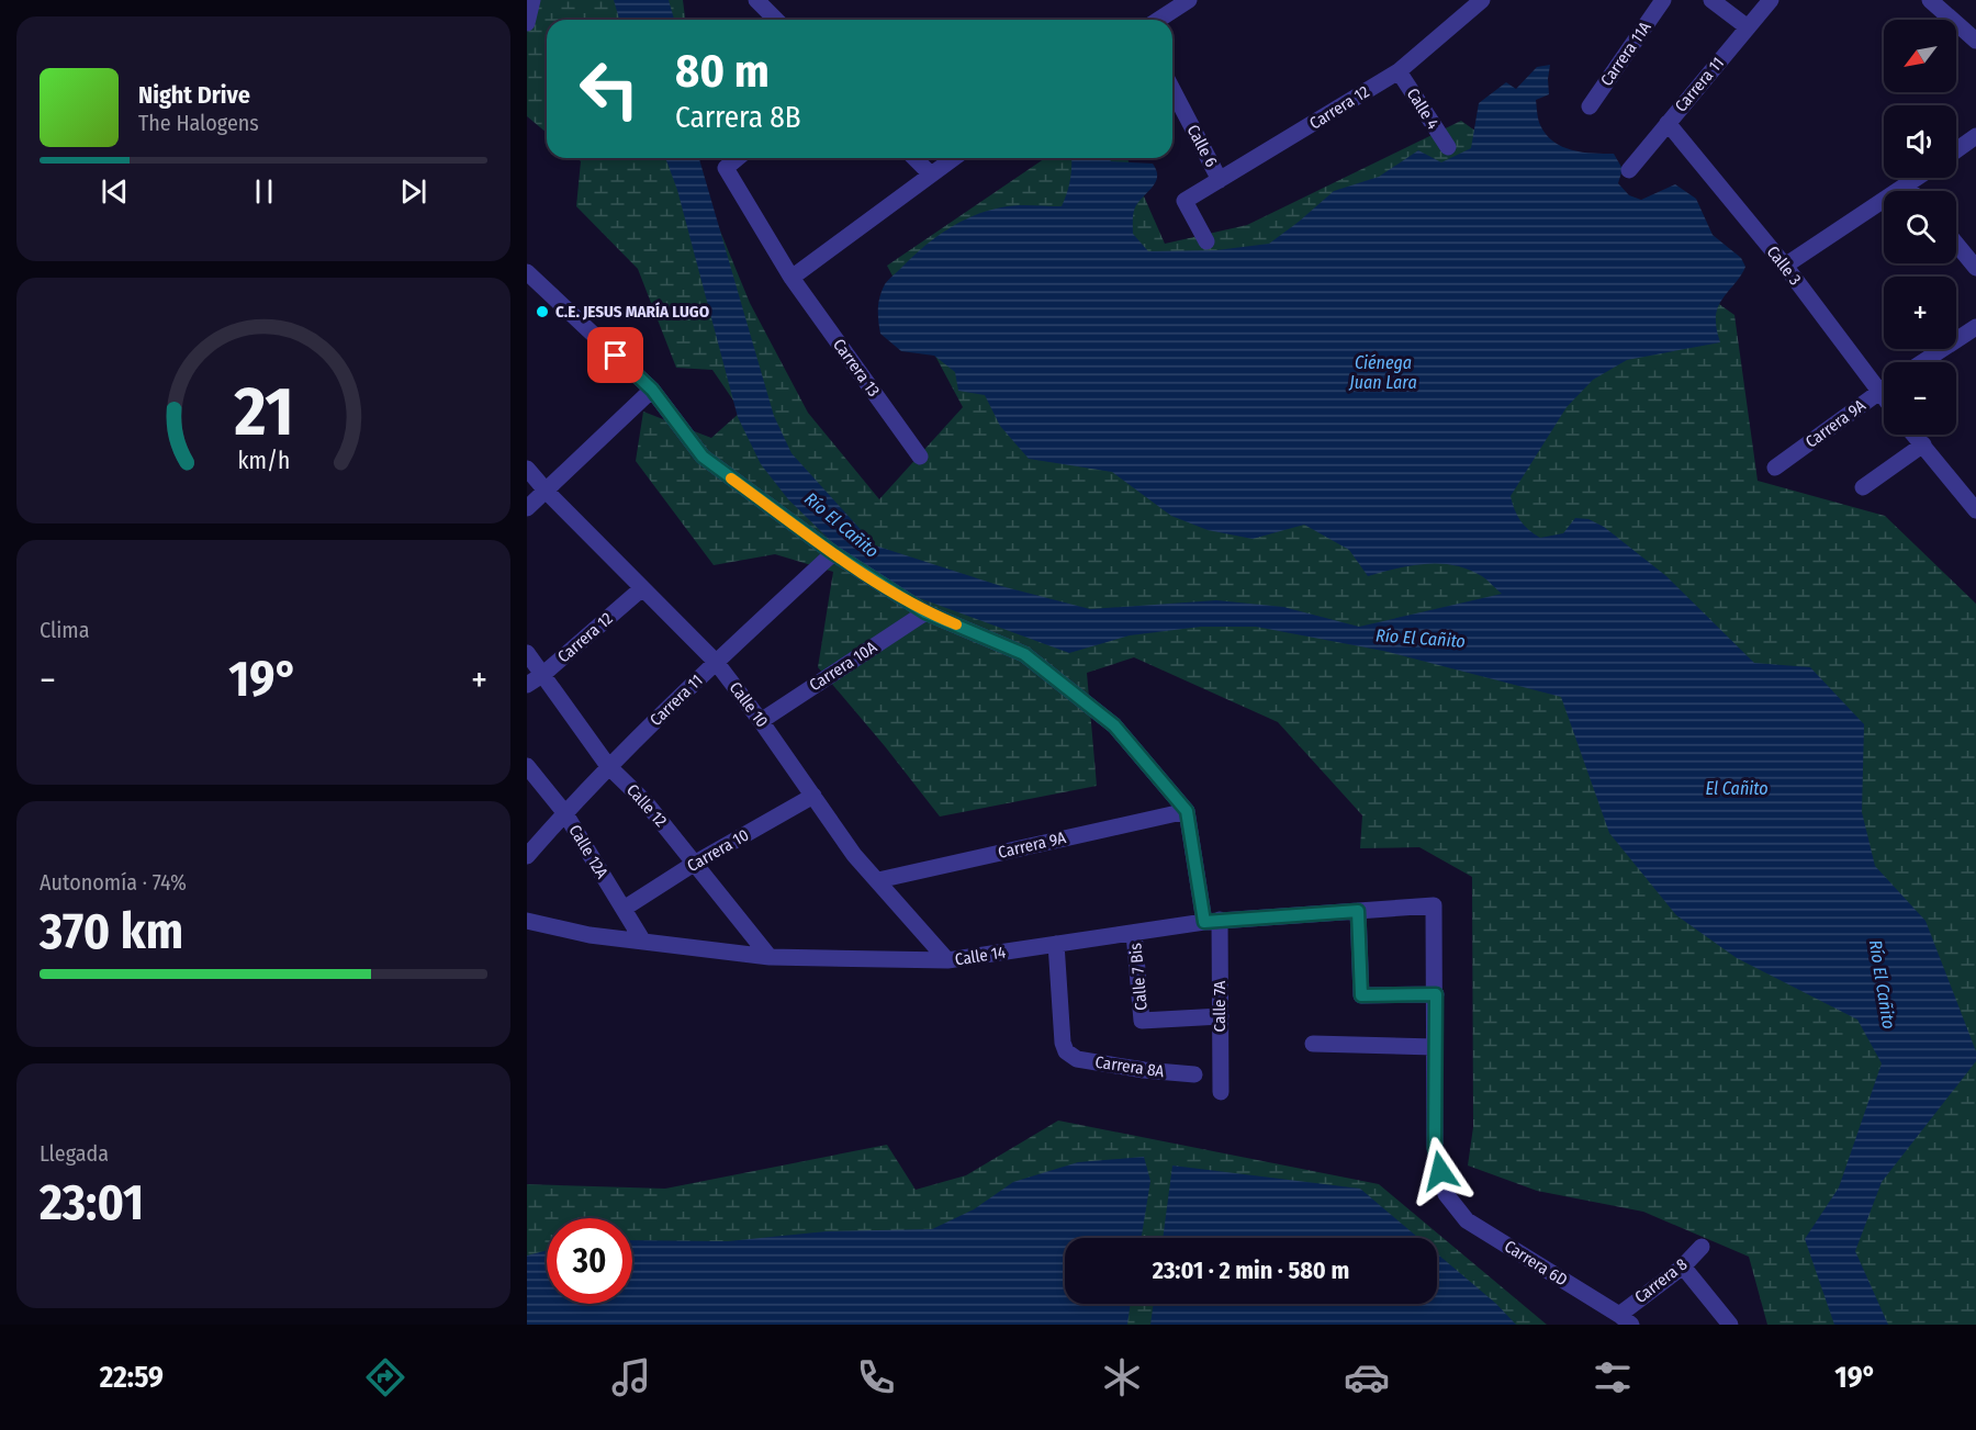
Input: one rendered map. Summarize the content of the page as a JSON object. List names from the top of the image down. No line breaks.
{"streets":{"street":["Carrera 11A","Carrera 11","Carrera 12","Calle 4","Calle 6","Calle 3","Carrera 13","Carrera 9A","Carrera 10A","Calle 10","Calle 12","Carrera 10","Calle 12A","Calle 14","Calle 7 Bis","Calle 7A","Carrera 8A","Carrera 6D","Carrera 8"]},"crossings":[["Carrera 11","Calle 3"],["Carrera 11","Calle 10"],["Carrera 11","Calle 12"],["Carrera 11","Calle 12A"],["Carrera 12","Calle 4"],["Carrera 12","Calle 6"],["Carrera 12","Calle 10"],["Carrera 12","Calle 12"],["Calle 3","Carrera 9A"],["Carrera 9A","Calle 10"],["Carrera 9A","Calle 7A"],["Carrera 10A","Calle 10"],["Calle 10","Carrera 10"],["Calle 10","Calle 14"],["Calle 12","Carrera 10"],["Calle 12","Calle 14"],["Carrera 10","Calle 12A"],["Calle 12A","Calle 14"],["Calle 14","Calle 7 Bis"],["Calle 14","Calle 7A"],["Calle 14","Carrera 8A"],["Calle 7 Bis","Calle 7A"],["Carrera 6D","Carrera 8"]],"water":["Ciénega Juan Lara","Río El Cañito","El Cañito"],"places":["C.E. JESUS MARÍA LUGO"],"north":"bottom left","page":{"map_buttons":["+","−"],"turn":["80 m","Carrera 8B"],"song":["Night Drive","The Halogens"],"tile":["Clima",["Autonomía · 74%","370 km"],["Llegada","23:01"]],"heat":["−","19°","+"],"limit":"30","trip":"23:01 · 2 min · 580 m","tabs":["22:59","19°"],"gauge":["21","km/h"]}}
